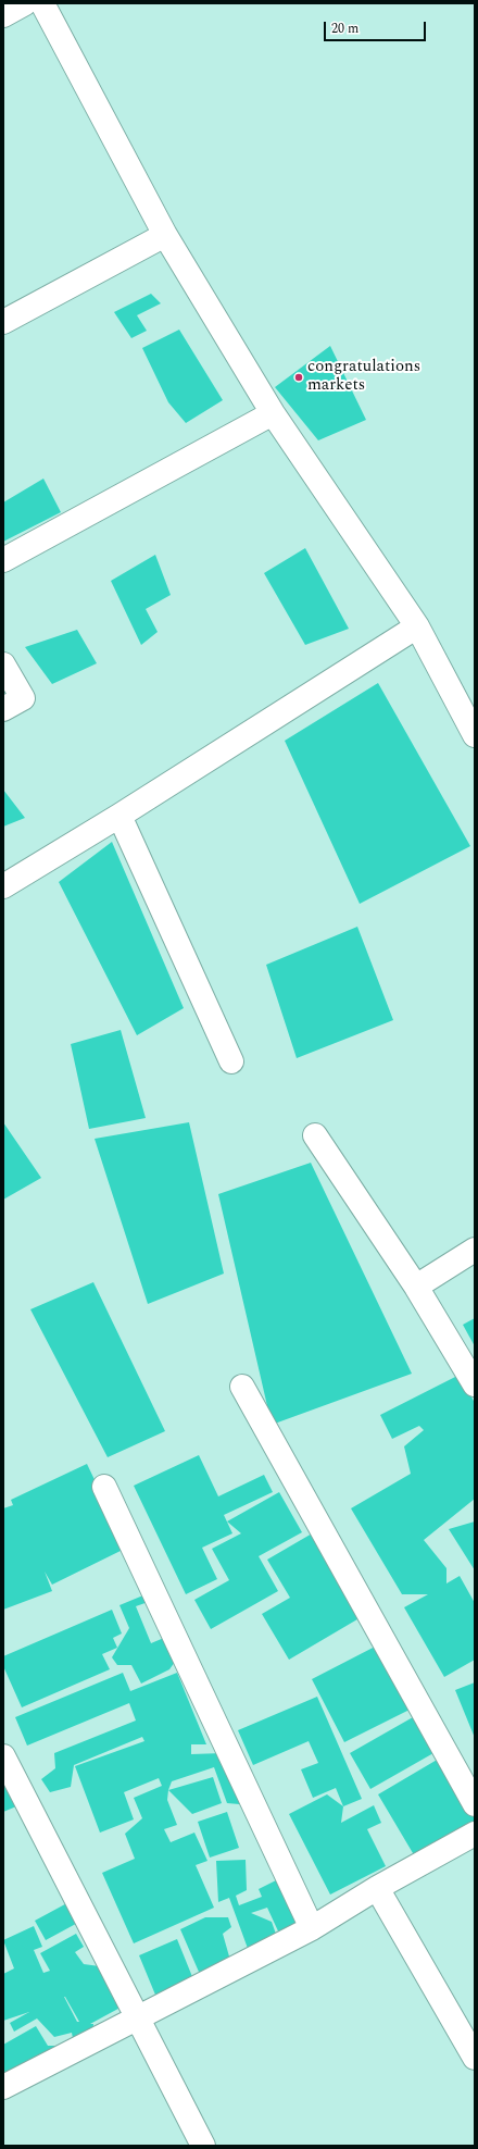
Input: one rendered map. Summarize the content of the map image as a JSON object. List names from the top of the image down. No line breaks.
{"places":["congratulations markets"],"scale_bar":"20 m"}
